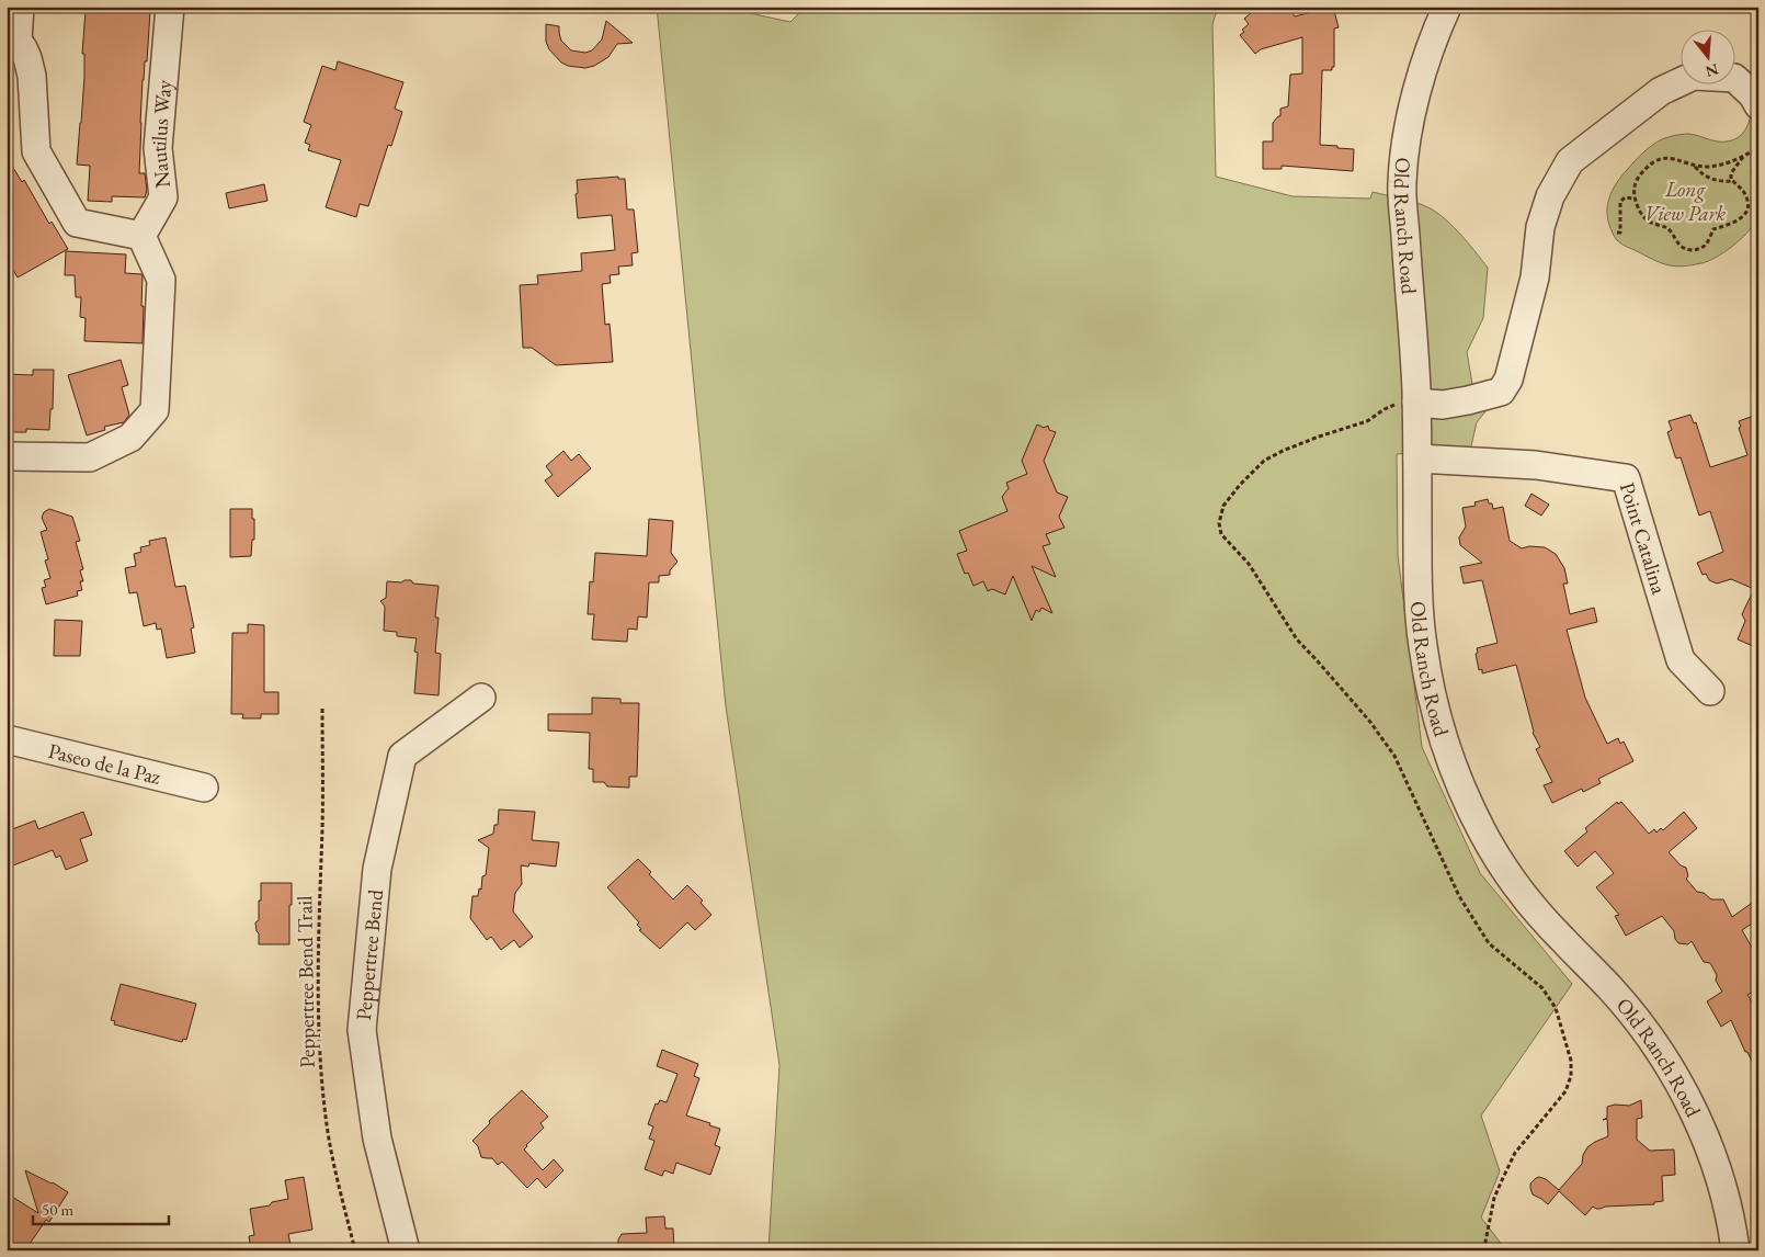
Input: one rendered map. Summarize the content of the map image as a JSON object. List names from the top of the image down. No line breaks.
{"streets":{"street":["Nautilus Way","Old Ranch Road","Point Catalina","Paseo de la Paz","Peppertree Bend"],"path":["Peppertree Bend Trail"]},"crossings":[["Old Ranch Road","Point Catalina"]],"parks":["Long View Park"],"scale_bar":"50 m","north":"bottom"}
